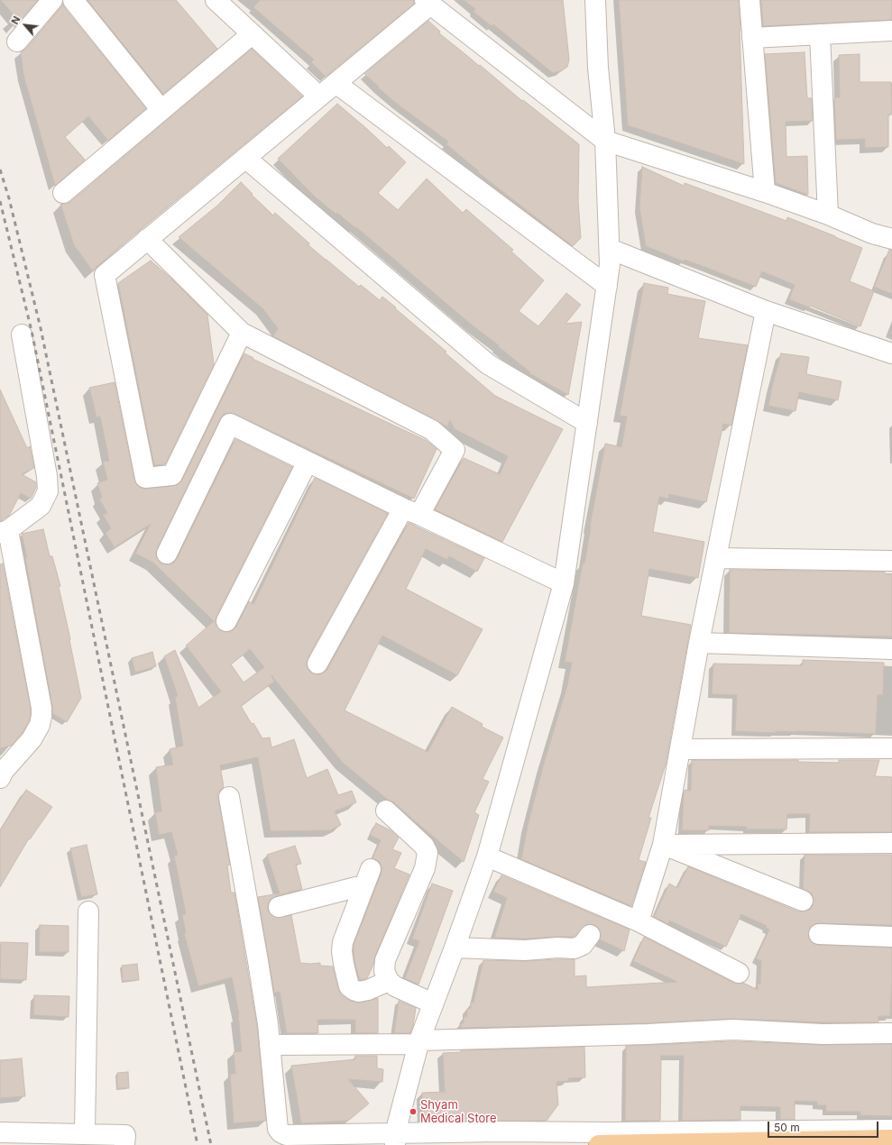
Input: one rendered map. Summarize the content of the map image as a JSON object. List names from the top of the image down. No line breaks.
{"places":["Shyam Medical Store"],"scale_bar":"50 m","north":"top left"}
